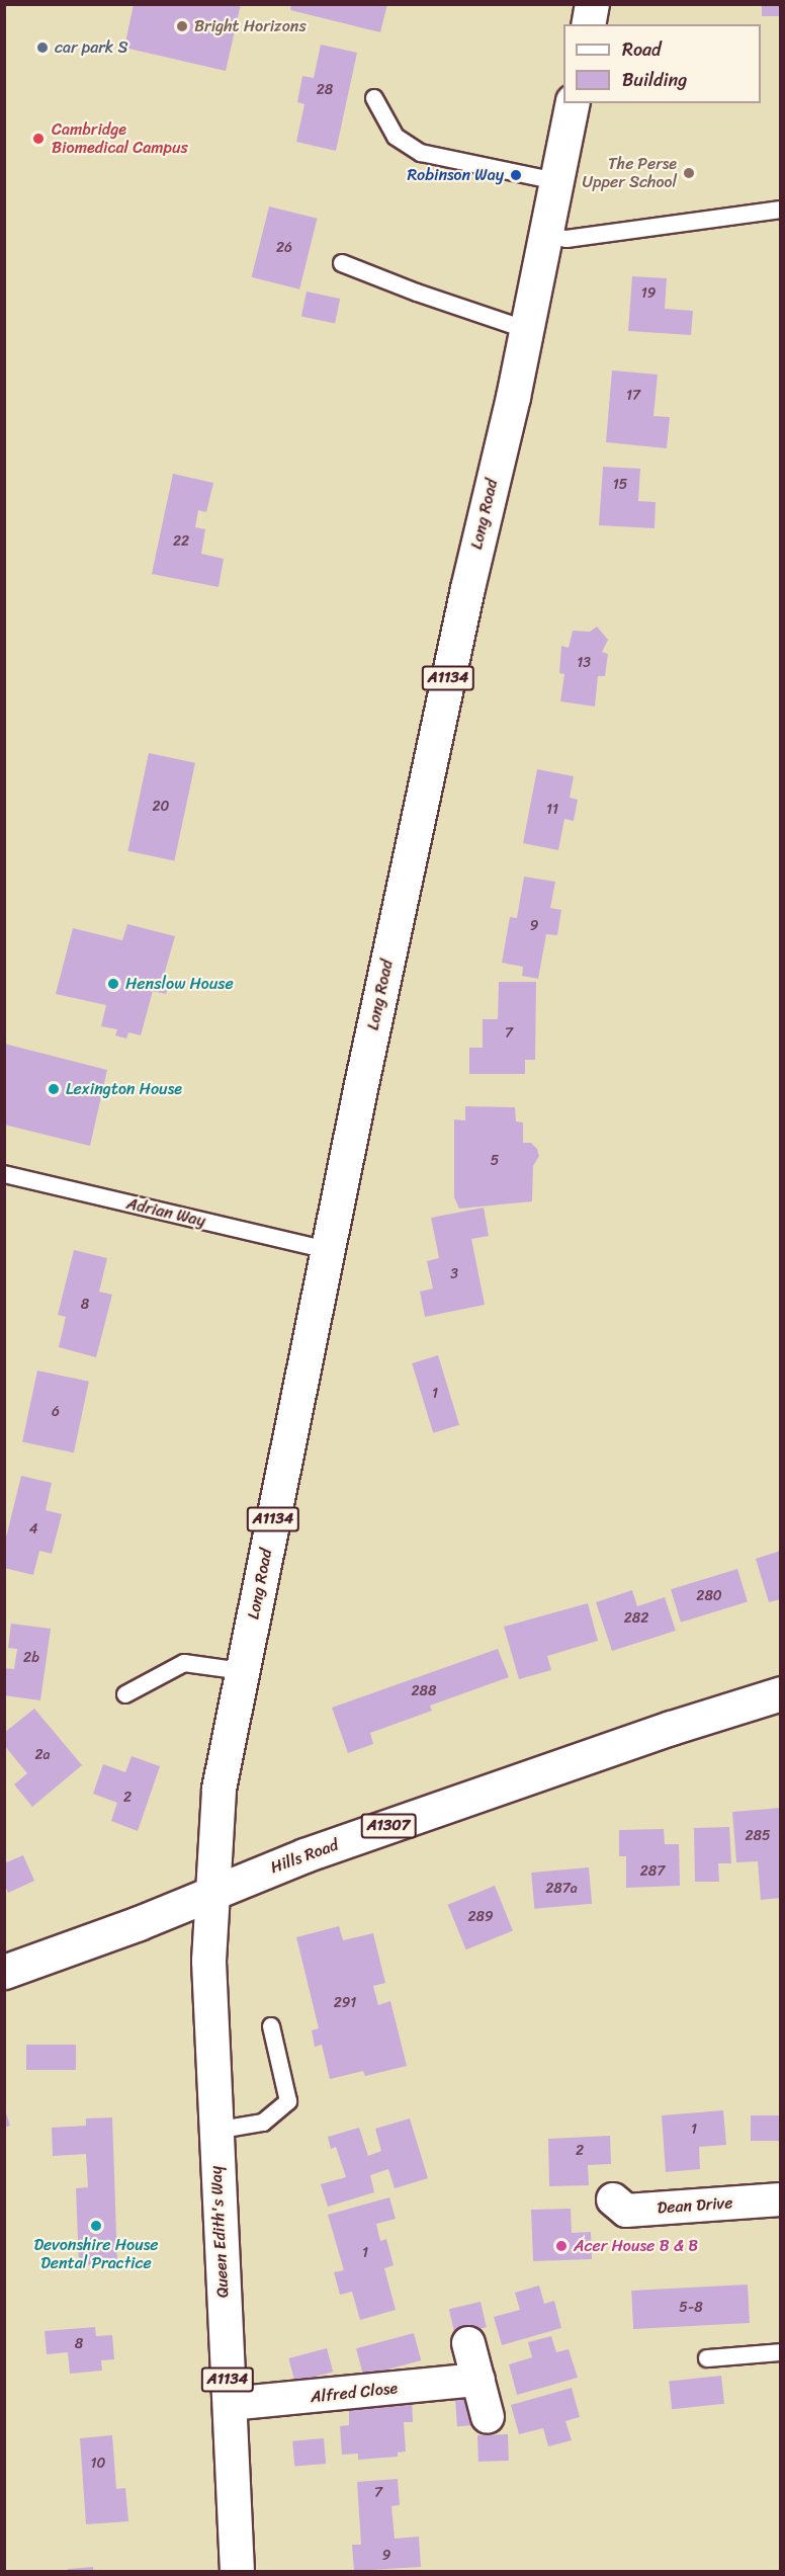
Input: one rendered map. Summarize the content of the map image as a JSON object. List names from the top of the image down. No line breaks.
{"streets":{"main road":["Long Road","A1134","A1307","Hills Road","Queen Edith's Way"],"street":["Dean Drive","Alfred Close"],"lane":["Adrian Way"]},"crossings":[["Long Road","Adrian Way"],["Long Road","Hills Road"],["Long Road","Queen Edith's Way"],["Hills Road","Queen Edith's Way"],["Queen Edith's Way","Alfred Close"]],"places":["Bright Horizons","car park S","Cambridge Biomedical Campus","The Perse Upper School","Robinson Way","Henslow House","Lexington House","Devonshire House Dental Practice","Acer House B & B"],"house_numbers":["28","26","19","17","15","22","13","20","11","9","7","5","3","8","1","6","4","280","282","2b","288","2a","2","285","287","287a","289","291","1","2","1","5-8","8","10","7","9"],"legend":["Road","Building"]}
